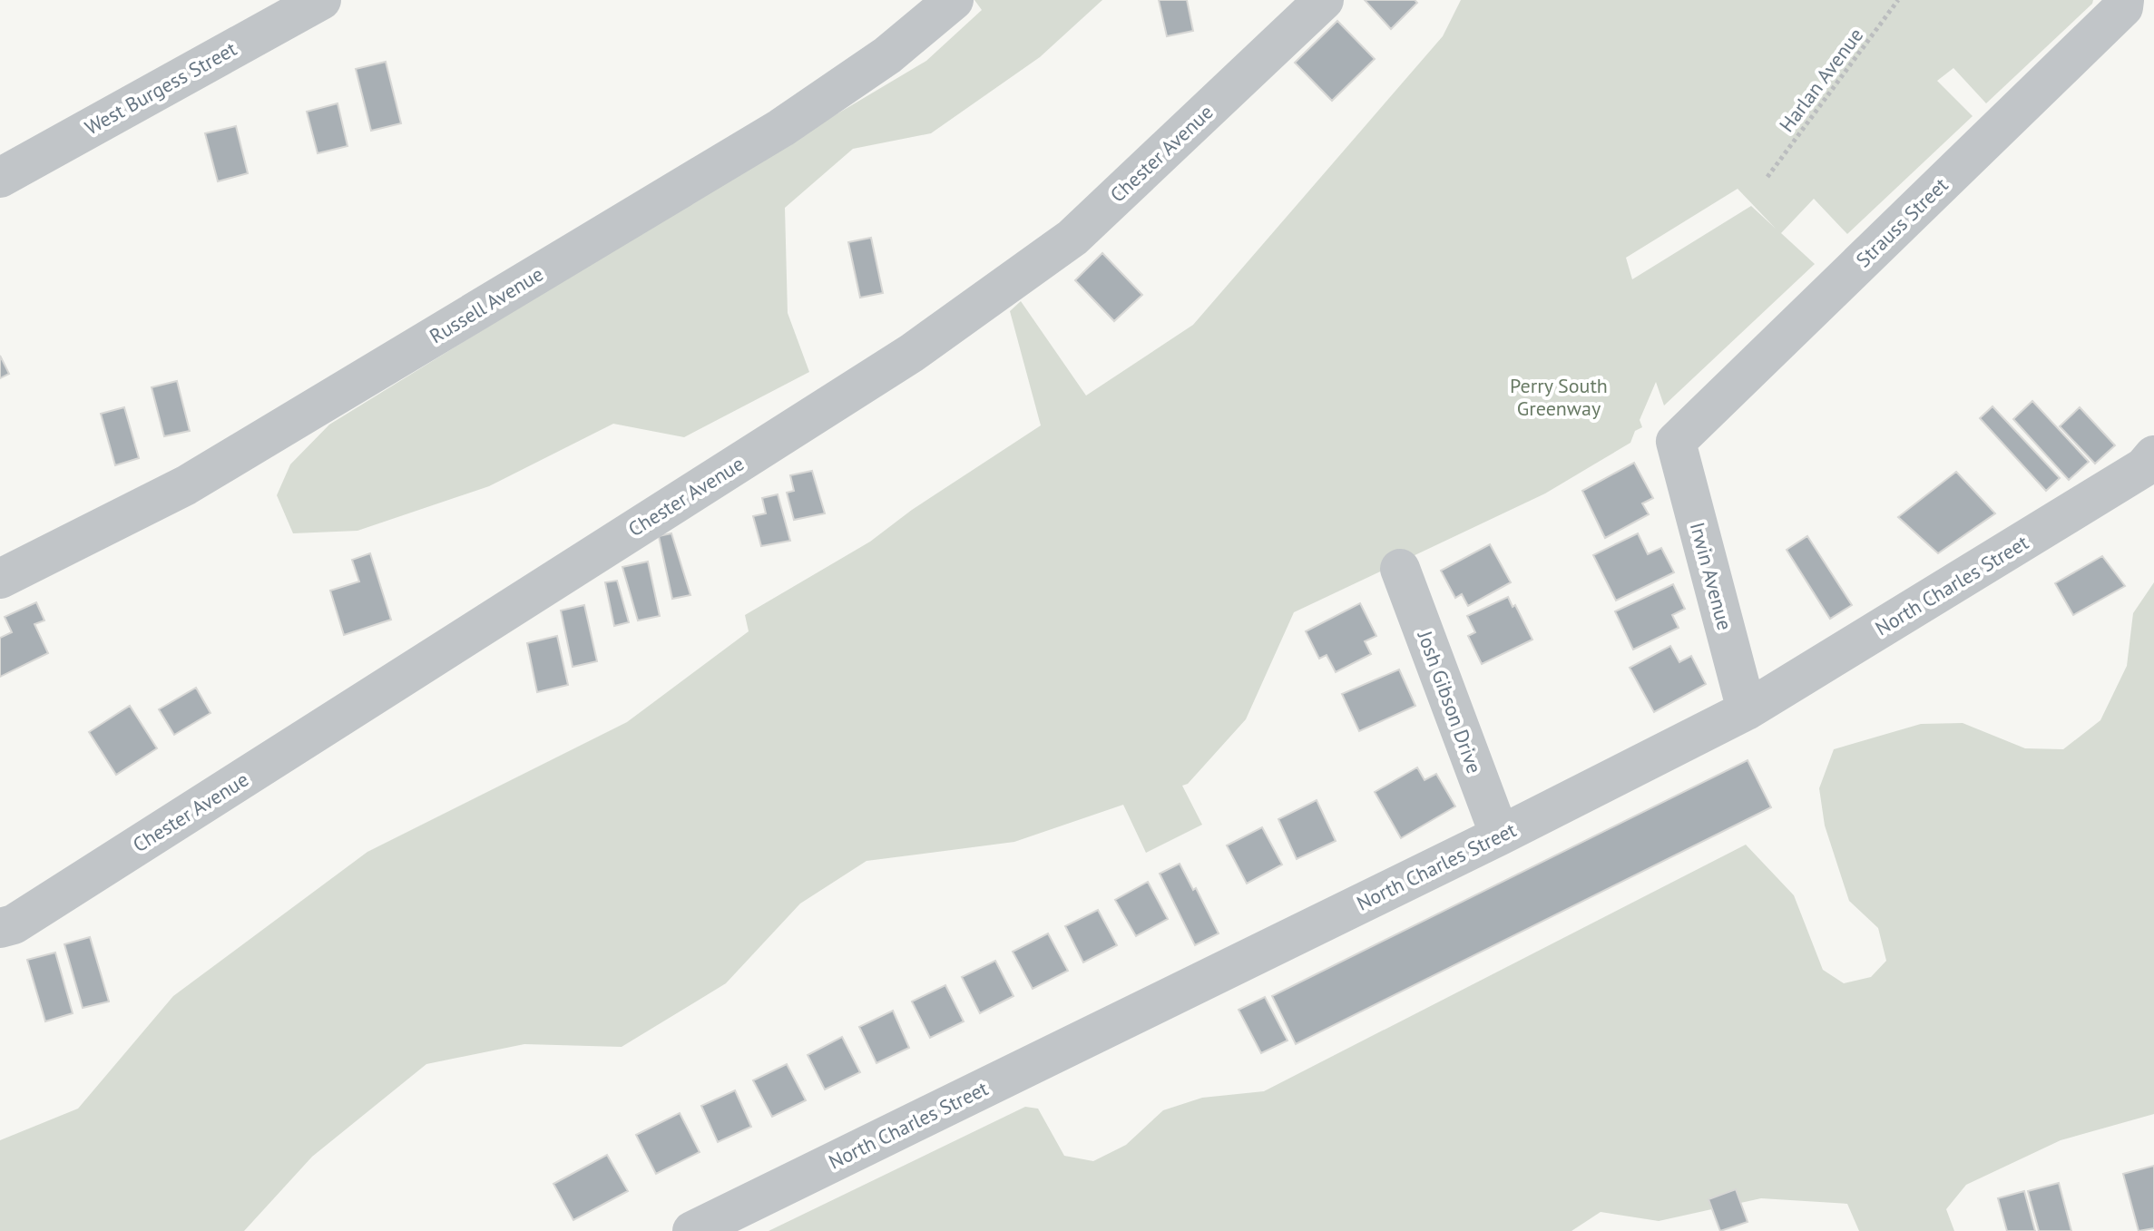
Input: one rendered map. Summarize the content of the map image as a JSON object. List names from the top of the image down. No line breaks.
{"streets":{"street":["West Burgess Street","Chester Avenue","Strauss Street","Russell Avenue","Irwin Avenue","North Charles Street","Josh Gibson Drive"],"path":["Harlan Avenue"]},"crossings":[["Strauss Street","Irwin Avenue"],["Irwin Avenue","North Charles Street"],["North Charles Street","Josh Gibson Drive"]],"parks":["Perry South Greenway"]}
